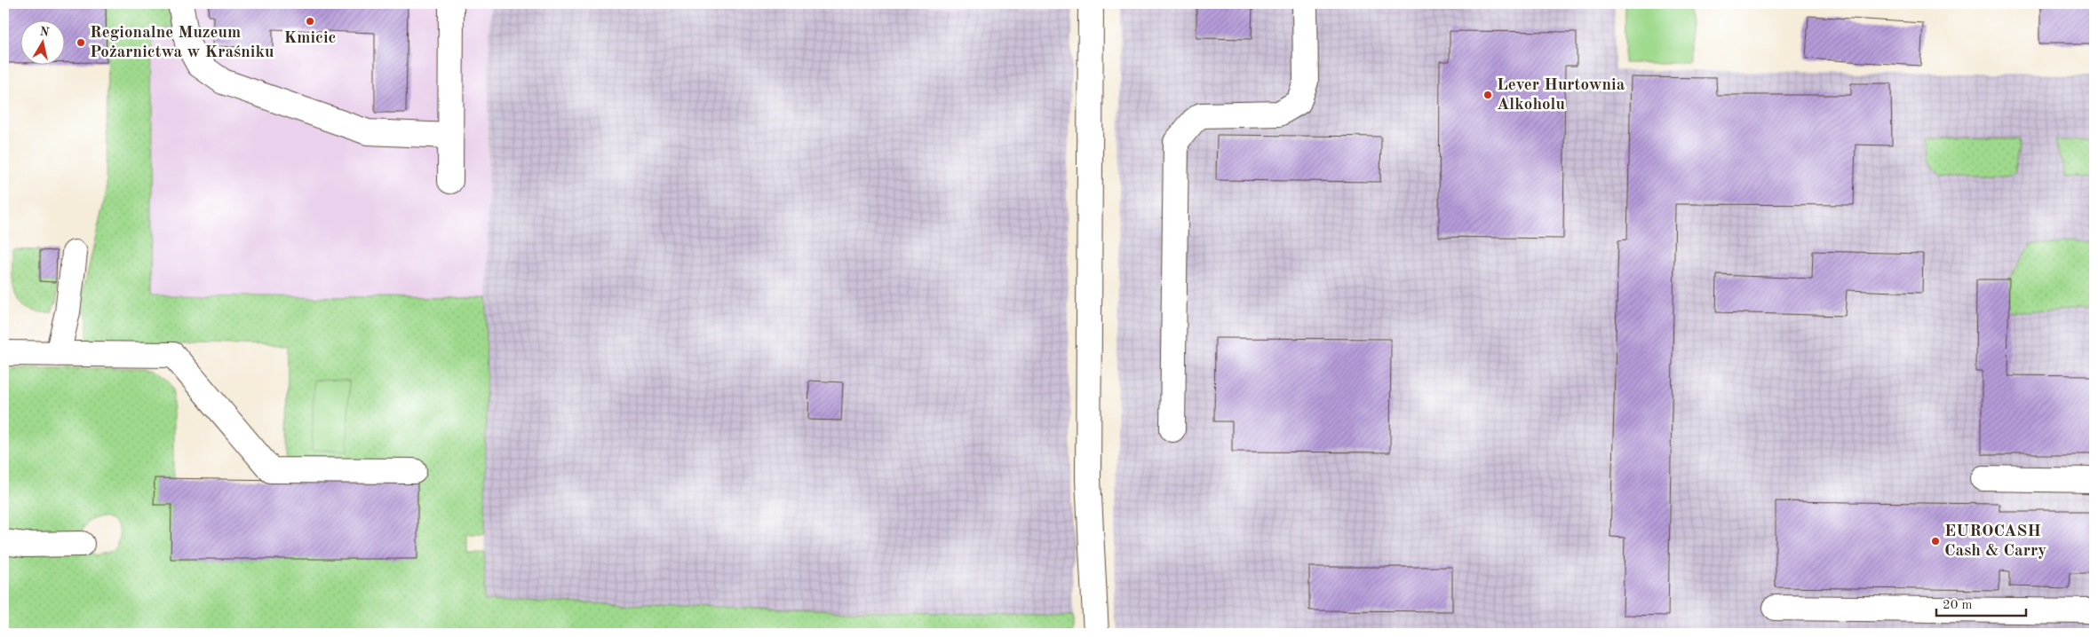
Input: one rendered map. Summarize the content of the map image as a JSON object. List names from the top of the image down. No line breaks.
{"places":["Kmicic","Regionalne Muzeum Pożarnictwa w Kraśniku","Lever Hurtownia Alkoholu","EUROCASH Cash & Carry"],"scale_bar":"20 m","north":"top"}
